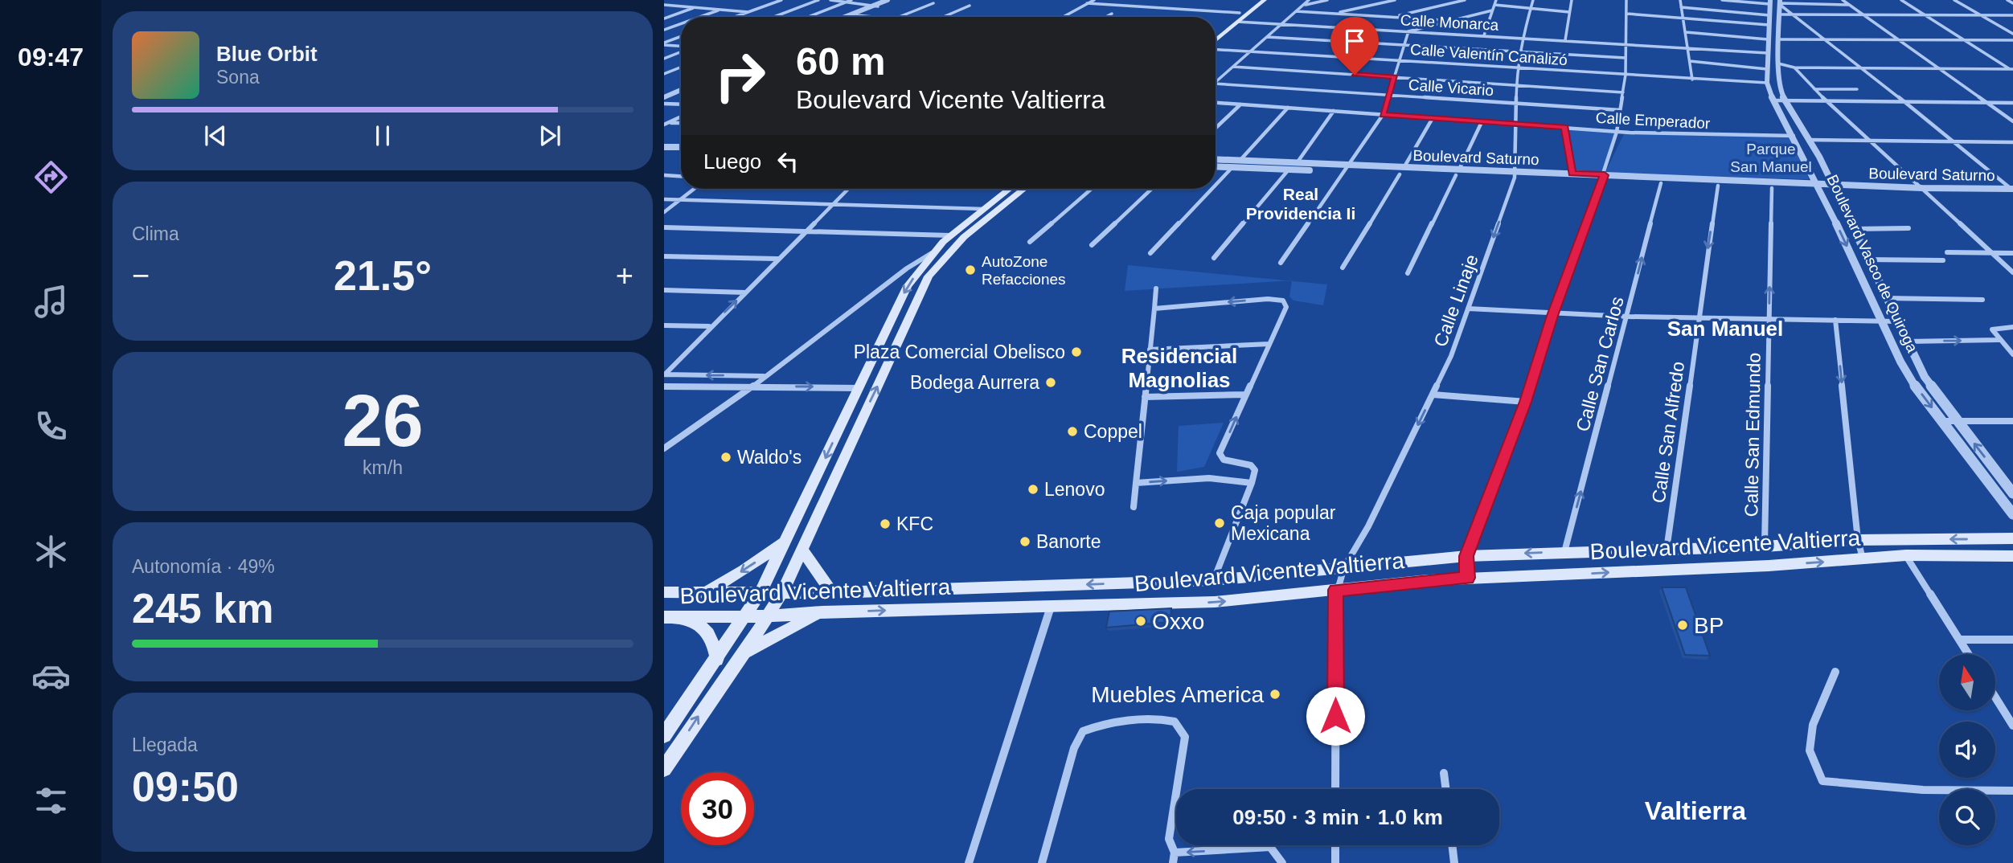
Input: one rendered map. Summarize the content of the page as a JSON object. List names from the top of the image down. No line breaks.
{"streets":{"main road":["Boulevard Vicente Valtierra"],"street":["Calle Monarca","Calle Valentín Canalizó","Calle Vicario","Calle Emperador","Boulevard Saturno","Boulevard Vasco de Quiroga","Calle Linaje","Calle San Carlos","Calle San Alfredo","Calle San Edmundo"]},"crossings":[["Calle Monarca","Boulevard Vasco de Quiroga"],["Calle Monarca","Calle Linaje"],["Calle Valentín Canalizó","Boulevard Vasco de Quiroga"],["Calle Valentín Canalizó","Calle Linaje"],["Calle Vicario","Calle Linaje"],["Calle Emperador","Boulevard Vasco de Quiroga"],["Calle Emperador","Calle Linaje"],["Boulevard Saturno","Boulevard Vasco de Quiroga"],["Boulevard Saturno","Calle Linaje"],["Boulevard Saturno","Calle San Carlos"],["Boulevard Saturno","Calle San Alfredo"],["Boulevard Saturno","Calle San Edmundo"],["Calle Linaje","Boulevard Vicente Valtierra"],["Calle San Carlos","Boulevard Vicente Valtierra"],["Calle San Alfredo","Boulevard Vicente Valtierra"],["Calle San Edmundo","Boulevard Vicente Valtierra"]],"one_way":["Calle Linaje","Calle San Carlos","Calle San Alfredo","Calle San Edmundo"],"districts":["Real Providencia Ii","San Manuel","Residencial Magnolias","Valtierra"],"parks":["Parque San Manuel"],"places":["AutoZone Refacciones","Plaza Comercial Obelisco","Bodega Aurrera","Coppel","Waldo's","Lenovo","Caja popular Mexicana","KFC","Banorte","Oxxo","BP","Muebles America"],"north":"top","page":{"tabs":"09:47","turn":["60 m","Boulevard Vicente Valtierra"],"song":["Blue Orbit","Sona"],"then":"Luego","tile":["Clima",["26","km/h"],["Autonomía · 49%","245 km"],["Llegada","09:50"]],"heat":["−","21.5°","+"],"limit":"30","trip":"09:50 · 3 min · 1.0 km"}}
